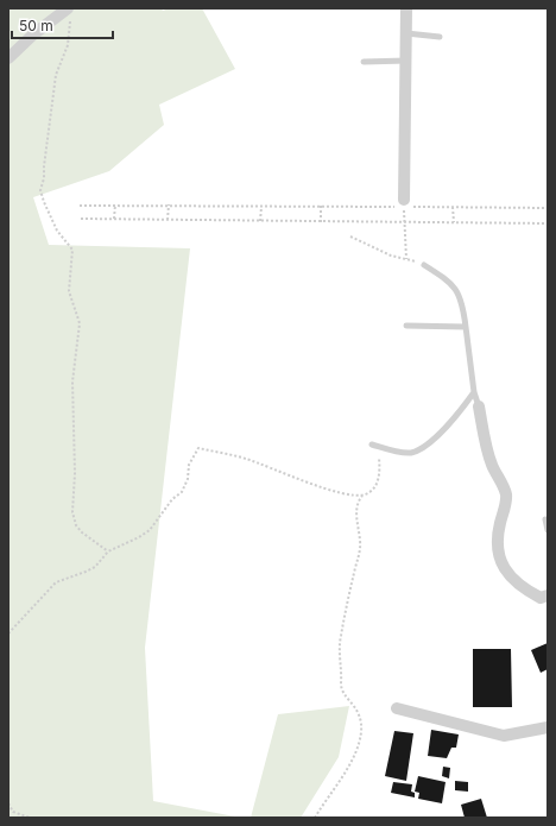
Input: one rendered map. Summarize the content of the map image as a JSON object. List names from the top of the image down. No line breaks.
{"scale_bar":"50 m"}
